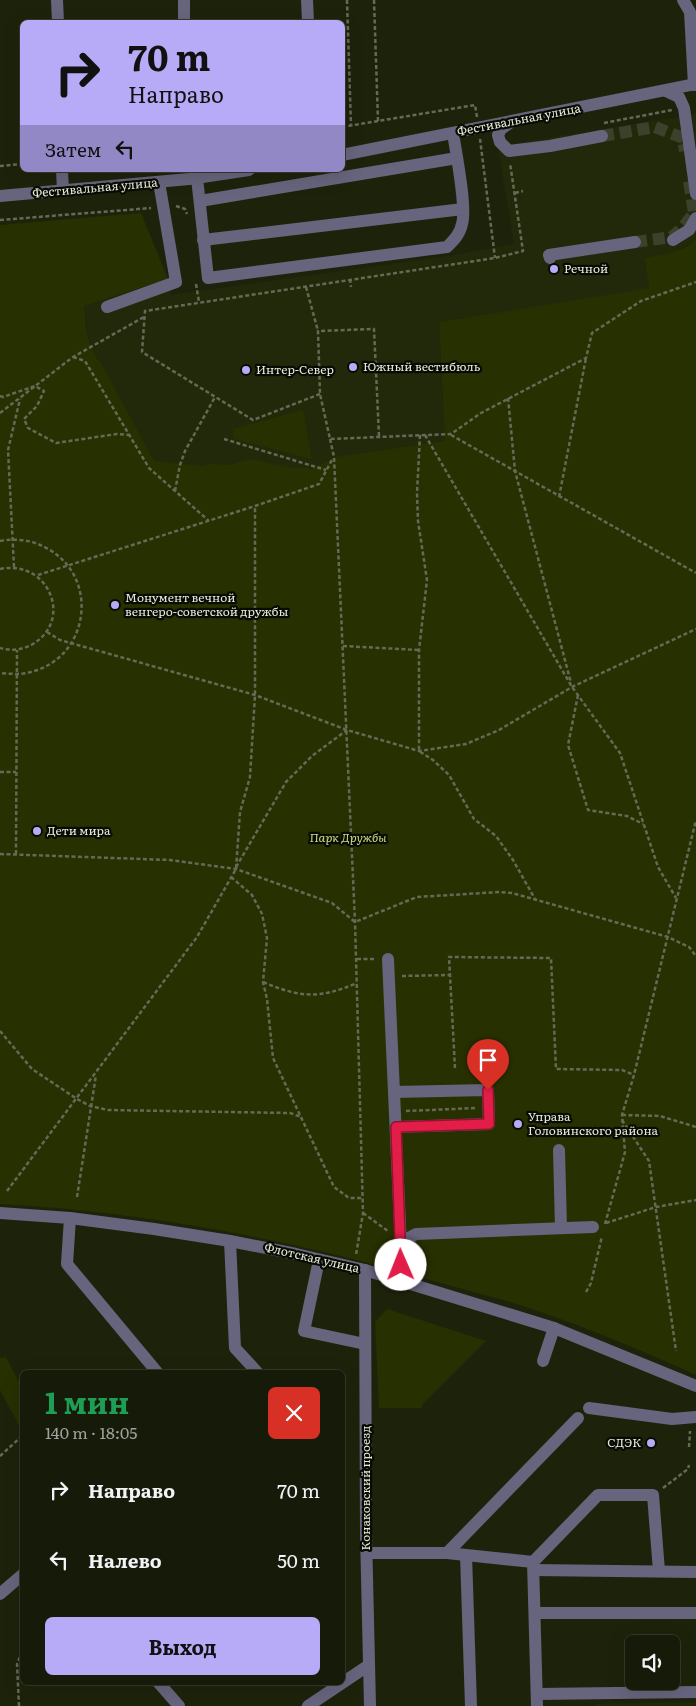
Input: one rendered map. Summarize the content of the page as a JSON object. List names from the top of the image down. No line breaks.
{"streets":{"street":["Фестивальная улица","Флотская улица","Конаковский проезд"]},"crossings":[["Флотская улица","Конаковский проезд"]],"parks":["Парк Дружбы"],"places":["Речной","Южный вестибюль","Интер-Север","Монумент вечной венгеро-советской дружбы","Дети мира","Управа Головинского района","СДЭК"],"page":{"turn":["70 m","Направо"],"then":"Затем","heading":["1 мин","140 m · 18:05"],"list":[{"name":"Направо","value":"70 m"},{"name":"Налево","value":"50 m"}],"buttons":"Выход"}}
